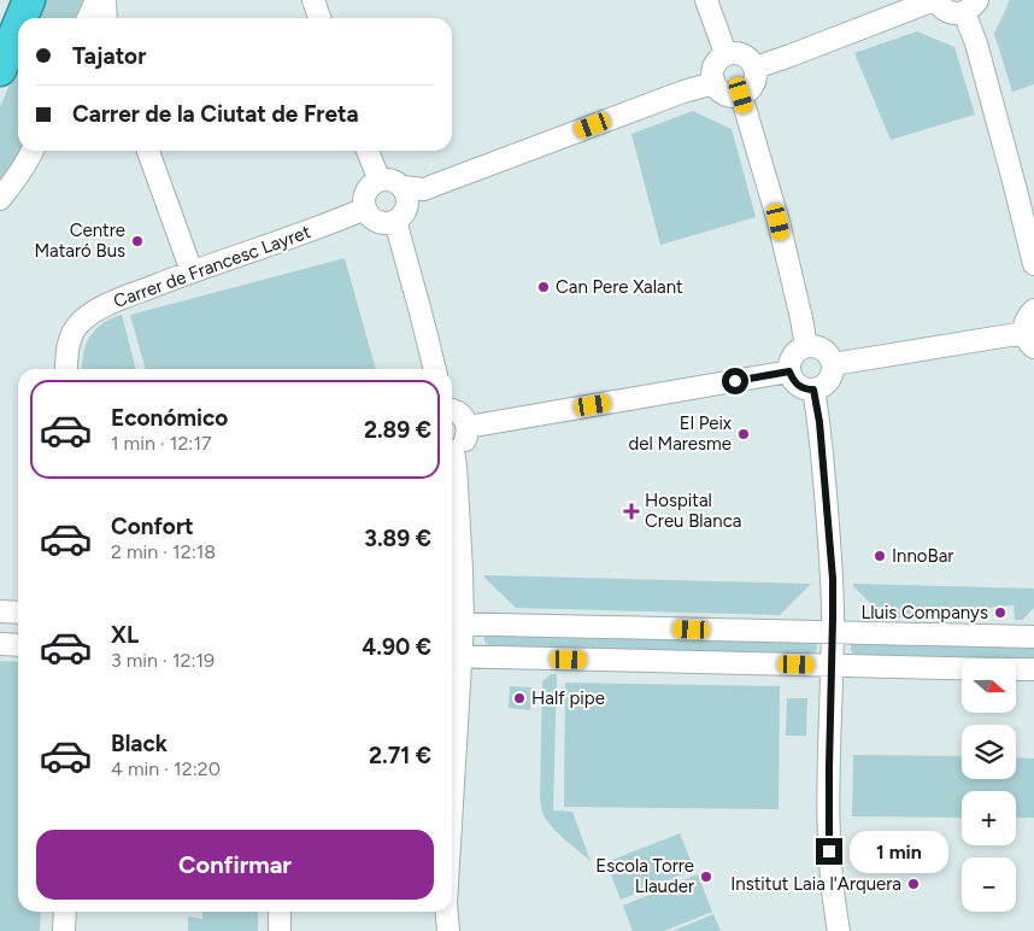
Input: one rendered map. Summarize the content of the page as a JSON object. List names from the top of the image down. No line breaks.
{"streets":{"street":["Carrer de Francesc Layret"]},"places":{"other":["Centre Mataró Bus","Can Pere Xalant","El Peix del Maresme","InnoBar","Lluis Companys","Half pipe","Escola Torre Llauder","Institut Laia l'Arquera"],"health":["Hospital Creu Blanca"]},"north":"right","page":{"banner":["Tajator","Carrer de la Ciutat de Freta"],"list":[{"name":"Económico","note":"1 min · 12:17","value":"2.89 €"},{"name":"Confort","note":"2 min · 12:18","value":"3.89 €"},{"name":"XL","note":"3 min · 12:19","value":"4.90 €"},{"name":"Black","note":"4 min · 12:20","value":"2.71 €"}],"map_buttons":["+","−"],"buttons":"Confirmar","bubble":"1 min"}}
